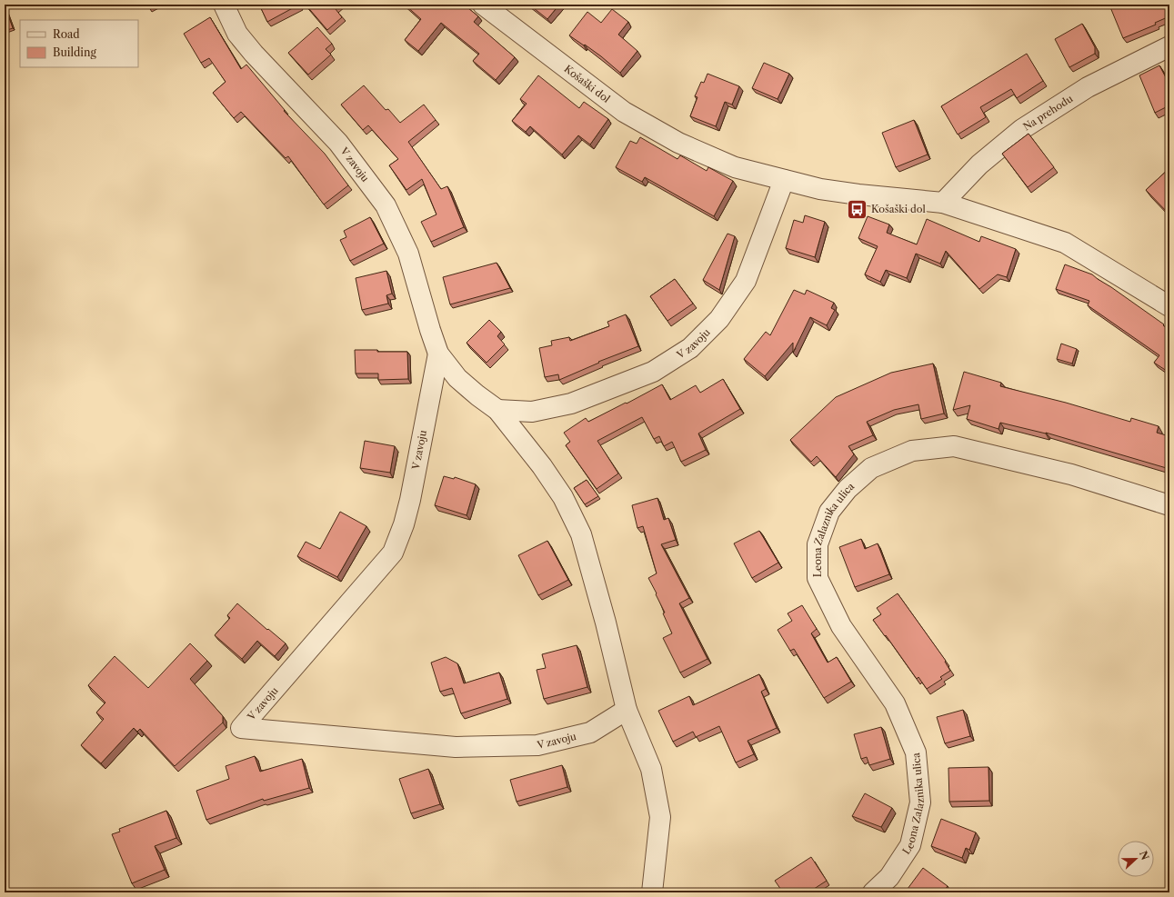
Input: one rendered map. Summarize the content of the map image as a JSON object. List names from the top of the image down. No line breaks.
{"streets":{"street":["Košaški dol","Na prehodu","V zavoju","Leona Zalaznika ulica"]},"crossings":[["Košaški dol","Na prehodu"],["Košaški dol","V zavoju"]],"places":{"bus stop":["Košaški dol"]},"legend":["Road","Building"],"north":"right"}
